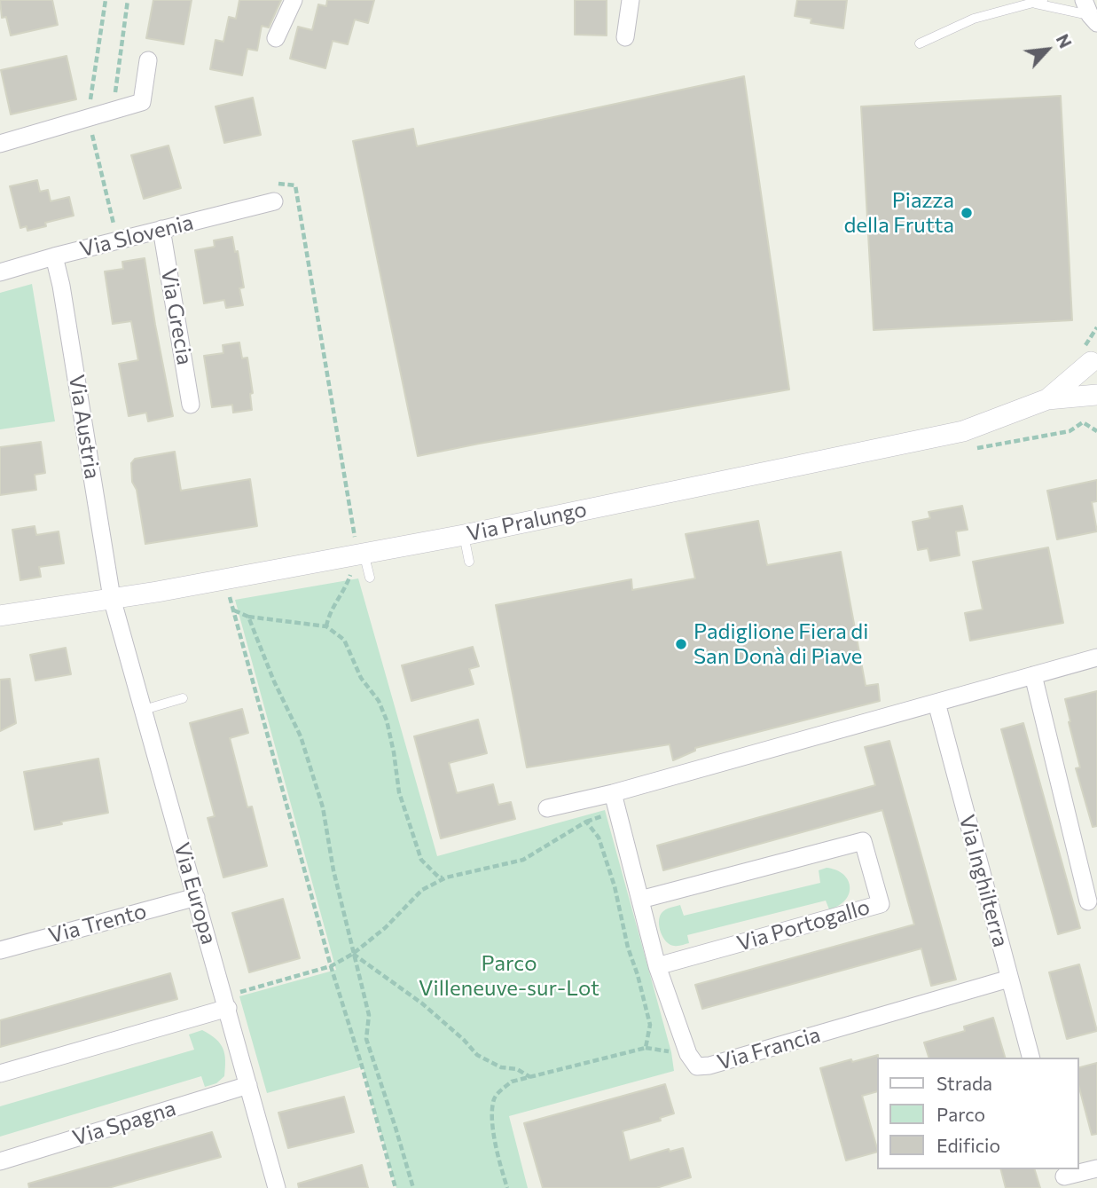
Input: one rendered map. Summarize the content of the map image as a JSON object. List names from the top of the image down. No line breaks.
{"streets":{"street":["Via Slovenia","Via Grecia","Via Austria","Via Pralungo","Via Inghilterra","Via Europa","Via Trento","Via Portogallo","Via Francia","Via Spagna"]},"crossings":[["Via Slovenia","Via Grecia"],["Via Slovenia","Via Austria"],["Via Austria","Via Pralungo"],["Via Austria","Via Europa"],["Via Pralungo","Via Europa"],["Via Inghilterra","Via Francia"],["Via Europa","Via Trento"],["Via Europa","Via Spagna"],["Via Portogallo","Via Francia"]],"parks":["Parco Villeneuve-sur-Lot"],"places":["Piazza della Frutta","Padiglione Fiera di San Donà di Piave"],"legend":["Strada","Parco","Edificio"],"north":"top right"}
